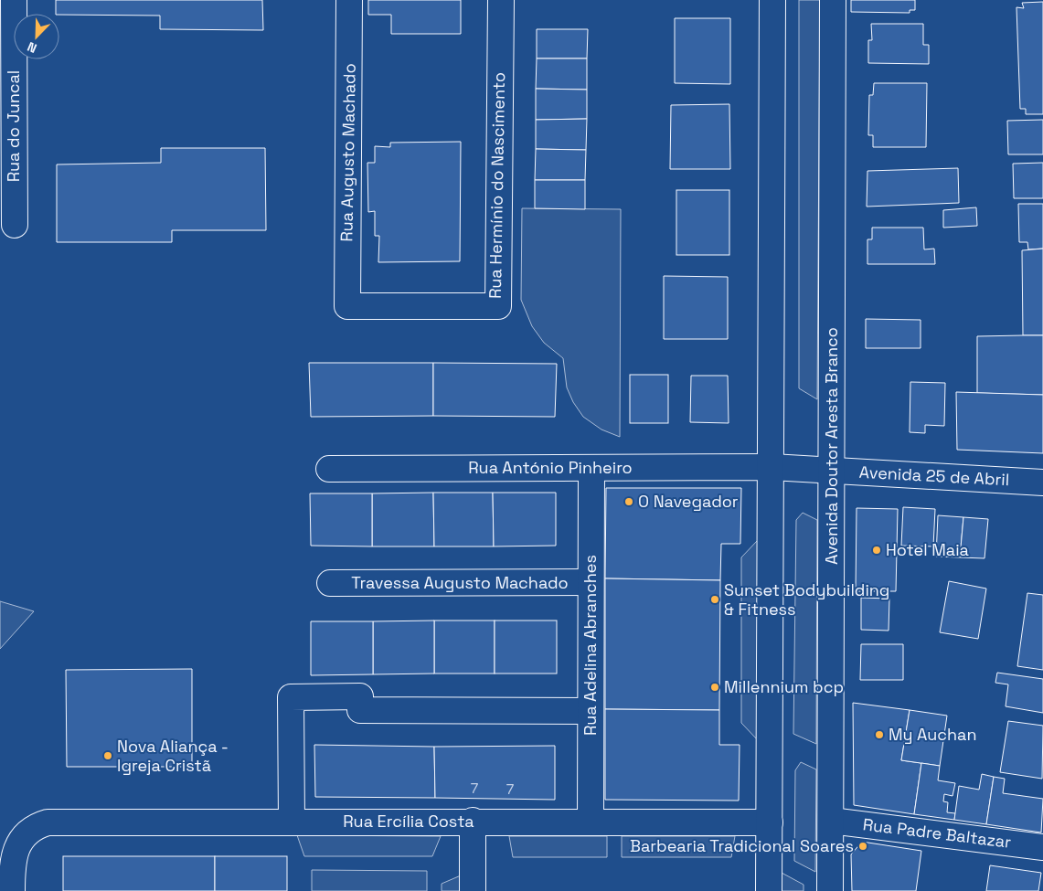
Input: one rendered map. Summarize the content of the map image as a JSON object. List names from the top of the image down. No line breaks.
{"streets":{"street":["Rua do Juncal","Rua Augusto Machado","Rua Hermínio do Nascimento","Avenida Doutor Aresta Branco","Rua António Pinheiro","Avenida 25 de Abril","Travessa Augusto Machado","Rua Adelina Abranches","Rua Ercília Costa","Rua Padre Baltazar"]},"crossings":[["Rua Augusto Machado","Rua Hermínio do Nascimento"],["Avenida Doutor Aresta Branco","Avenida 25 de Abril"],["Avenida Doutor Aresta Branco","Rua Padre Baltazar"],["Rua António Pinheiro","Avenida 25 de Abril"],["Rua António Pinheiro","Rua Adelina Abranches"],["Travessa Augusto Machado","Rua Adelina Abranches"],["Rua Adelina Abranches","Rua Ercília Costa"]],"places":["O Navegador","Hotel Maia","Sunset Bodybuilding & Fitness","Millennium bcp","My Auchan","Nova Aliança - Igreja Cristã","Barbearia Tradicional Soares"],"house_numbers":["7","7"],"north":"bottom left"}
